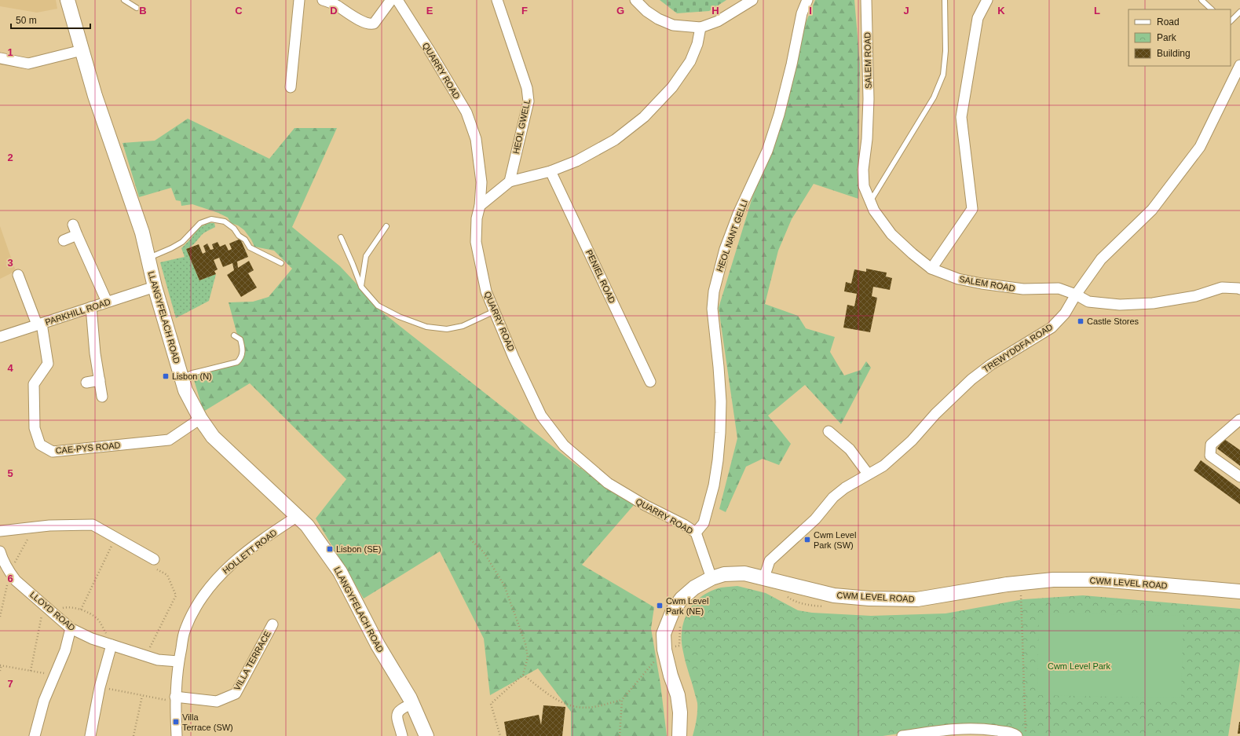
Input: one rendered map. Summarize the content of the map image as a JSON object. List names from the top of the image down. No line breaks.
{"streets":{"main road":["LLANGYFELACH ROAD","CWM LEVEL ROAD"],"street":["SALEM ROAD","QUARRY ROAD","HEOL GWELL","HEOL NANT GELLI","PENIEL ROAD","PARKHILL ROAD","TREWYDDFA ROAD","CAE-PYS ROAD","HOLLETT ROAD","LLOYD ROAD","VILLA TERRACE"]},"crossings":[["SALEM ROAD","TREWYDDFA ROAD"],["QUARRY ROAD","HEOL NANT GELLI"],["QUARRY ROAD","CWM LEVEL ROAD"],["PARKHILL ROAD","LLANGYFELACH ROAD"],["PARKHILL ROAD","CAE-PYS ROAD"],["LLANGYFELACH ROAD","CAE-PYS ROAD"],["LLANGYFELACH ROAD","HOLLETT ROAD"],["TREWYDDFA ROAD","CWM LEVEL ROAD"],["HOLLETT ROAD","LLOYD ROAD"],["HOLLETT ROAD","VILLA TERRACE"]],"parks":["Cwm Level Park"],"places":{"transit":["Castle Stores","Lisbon (N)","Cwm Level Park (SW)","Lisbon (SE)","Cwm Level Park (NE)","Villa Terrace (SW)"]},"legend":["Road","Park","Building"],"scale_bar":"50 m","grid":{"columns":["B","C","D","E","F","G","H","I","J","K","L"],"rows":["1","2","3","4","5","6","7"]}}
